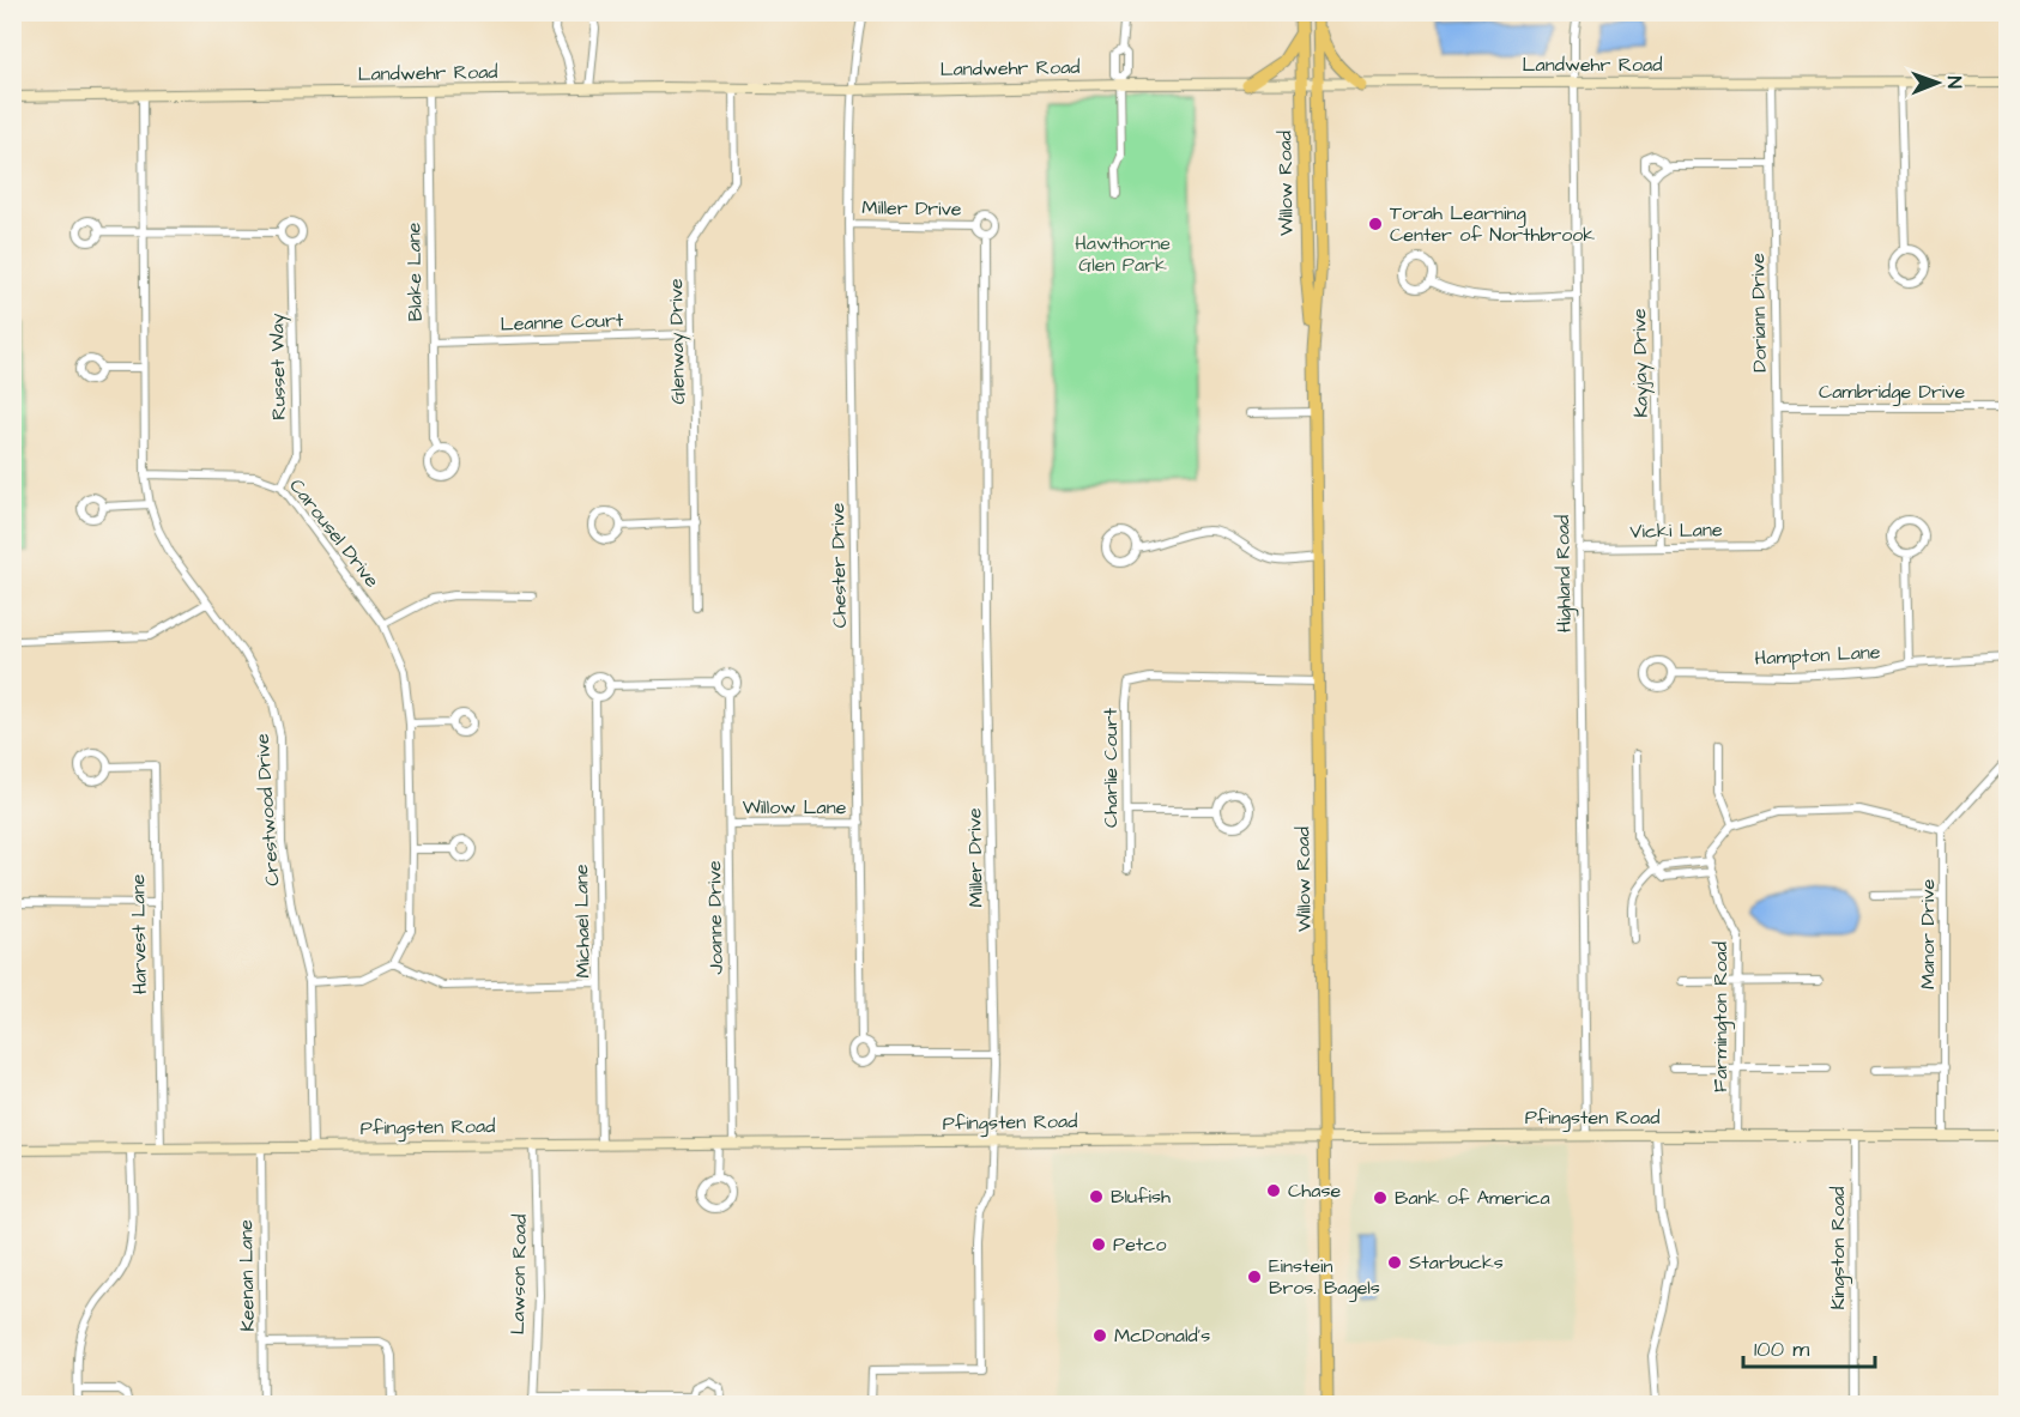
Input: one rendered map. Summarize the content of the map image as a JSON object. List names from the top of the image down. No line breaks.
{"streets":{"main road":["Landwehr Road","Willow Road","Pfingsten Road"],"street":["Miller Drive","Blake Lane","Doriann Drive","Leanne Court","Glenway Drive","Kayjay Drive","Russet Way","Cambridge Drive","Vicki Lane","Carousel Drive","Chester Drive","Highland Road","Hampton Lane","Charlie Court","Willow Lane","Crestwood Drive","Joanne Drive","Michael Lane","Harvest Lane","Manor Drive","Farmington Road","Kingston Road","Lawson Road","Keenan Lane"]},"crossings":[["Landwehr Road","Willow Road"],["Landwehr Road","Blake Lane"],["Landwehr Road","Doriann Drive"],["Landwehr Road","Glenway Drive"],["Landwehr Road","Chester Drive"],["Landwehr Road","Highland Road"],["Landwehr Road","Crestwood Drive"],["Willow Road","Charlie Court"],["Willow Road","Pfingsten Road"],["Miller Drive","Chester Drive"],["Miller Drive","Pfingsten Road"],["Blake Lane","Leanne Court"],["Doriann Drive","Kayjay Drive"],["Doriann Drive","Cambridge Drive"],["Doriann Drive","Vicki Lane"],["Leanne Court","Glenway Drive"],["Kayjay Drive","Vicki Lane"],["Russet Way","Carousel Drive"],["Vicki Lane","Highland Road"],["Carousel Drive","Crestwood Drive"],["Chester Drive","Willow Lane"],["Highland Road","Pfingsten Road"],["Willow Lane","Joanne Drive"],["Crestwood Drive","Pfingsten Road"],["Joanne Drive","Pfingsten Road"],["Michael Lane","Pfingsten Road"],["Harvest Lane","Pfingsten Road"],["Manor Drive","Pfingsten Road"],["Farmington Road","Pfingsten Road"],["Pfingsten Road","Kingston Road"],["Pfingsten Road","Lawson Road"],["Pfingsten Road","Keenan Lane"]],"parks":["Hawthorne Glen Park"],"places":["Torah Learning Center of Northbrook","Chase","Blufish","Bank of America","Petco","Starbucks","Einstein Bros. Bagels","McDonald's"],"scale_bar":"100 m","north":"right"}
